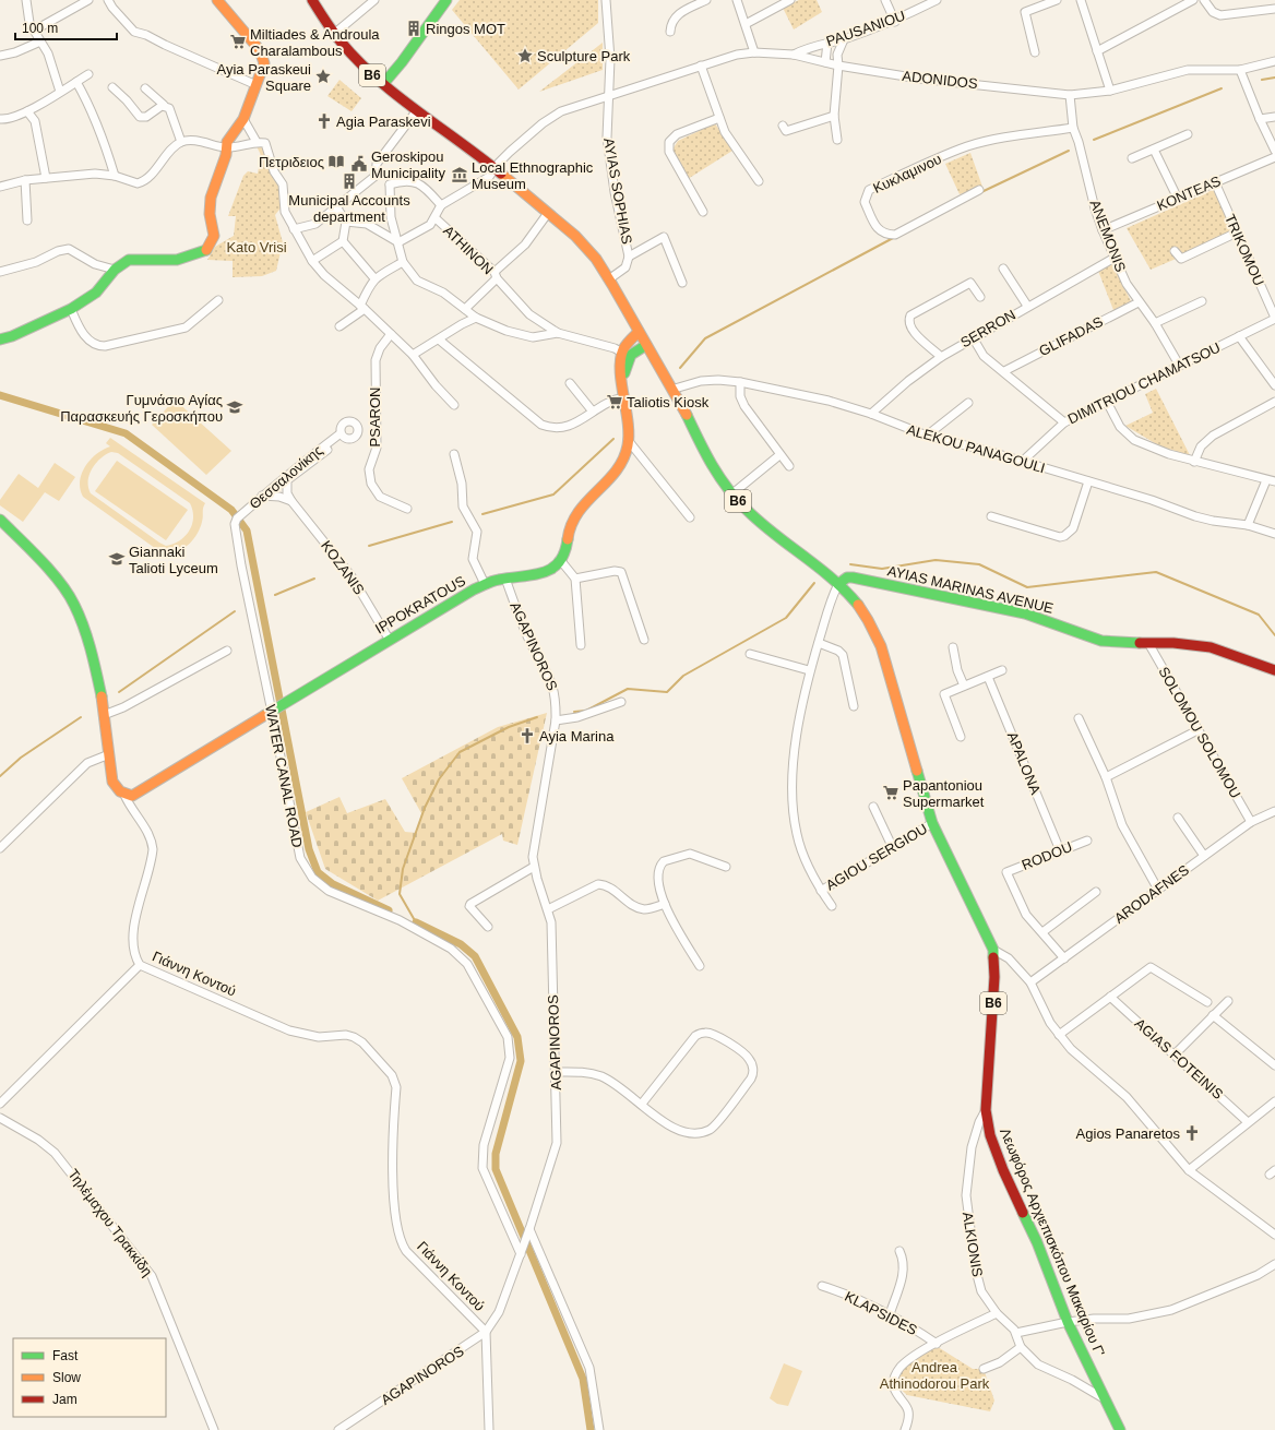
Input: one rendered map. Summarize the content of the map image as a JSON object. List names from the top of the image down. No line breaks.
{"streets":{"street":["PAUSANIOU","B6","ADONIDOS","Κυκλαμινου","AYIAS SOPHIAS","KONTEAS","ANEMONIS","ATHINON","TRIKOMOU","SERRON","GLIFADAS","DIMITRIOU CHAMATSOU","PSARON","ALEKOU PANAGOULI","Θεσσαλονίκης","KOZANIS","AYIAS MARINAS AVENUE","IPPOKRATOUS","AGAPINOROS","SOLOMOU SOLOMOU","APALONA","WATER CANAL ROAD","RODOU","AGIOU SERGIOU","ARODAFNES","Γιάννη Κοντού","AGIAS FOTEINIS","Τηλέμαχου Τρακκίδη","Λεωφόρος Αρχιεπισκόπου Μακαρίου Γ'","ALKIONIS","KLAPSIDES"]},"crossings":[["PAUSANIOU","ADONIDOS"],["ADONIDOS","AYIAS SOPHIAS"],["ADONIDOS","ANEMONIS"],["ADONIDOS","ATHINON"],["ADONIDOS","Λεωφόρος Αρχιεπισκόπου Μακαρίου Γ'"],["Κυκλαμινου","ANEMONIS"],["AYIAS SOPHIAS","Λεωφόρος Αρχιεπισκόπου Μακαρίου Γ'"],["KONTEAS","ANEMONIS"],["KONTEAS","TRIKOMOU"],["ANEMONIS","SERRON"],["ANEMONIS","GLIFADAS"],["ANEMONIS","DIMITRIOU CHAMATSOU"],["TRIKOMOU","DIMITRIOU CHAMATSOU"],["SERRON","ALEKOU PANAGOULI"],["DIMITRIOU CHAMATSOU","ALEKOU PANAGOULI"],["ALEKOU PANAGOULI","Λεωφόρος Αρχιεπισκόπου Μακαρίου Γ'"],["Θεσσαλονίκης","KOZANIS"],["Θεσσαλονίκης","WATER CANAL ROAD"],["KOZANIS","IPPOKRATOUS"],["AYIAS MARINAS AVENUE","SOLOMOU SOLOMOU"],["AYIAS MARINAS AVENUE","Λεωφόρος Αρχιεπισκόπου Μακαρίου Γ'"],["IPPOKRATOUS","AGAPINOROS"],["IPPOKRATOUS","WATER CANAL ROAD"],["IPPOKRATOUS","Γιάννη Κοντού"],["AGAPINOROS","WATER CANAL ROAD"],["AGAPINOROS","Γιάννη Κοντού"],["SOLOMOU SOLOMOU","ARODAFNES"],["APALONA","RODOU"],["RODOU","ARODAFNES"],["AGIOU SERGIOU","Λεωφόρος Αρχιεπισκόπου Μακαρίου Γ'"],["Λεωφόρος Αρχιεπισκόπου Μακαρίου Γ'","ALKIONIS"]],"parks":["Kato Vrisi","Andrea Athinodorou Park"],"places":{"building":["Ringos MOT","Municipal Accounts department"],"supermarket":["Miltiades & Androula Charalambous","Taliotis Kiosk","Papantoniou Supermarket"],"place":["Sculpture Park","Ayia Paraskeui Square"],"church":["Agia Paraskevi","Ayia Marina","Agios Panaretos"],"library":["Πετριδειος"],"public building":["Geroskipou Municipality"],"museum":["Local Ethnographic Museum"],"school or university":["Γυμνάσιο Αγίας Παρασκευής Γεροσκήπου","Giannaki Talioti Lyceum"]},"legend":["Fast","Slow","Jam"],"scale_bar":"100 m"}
